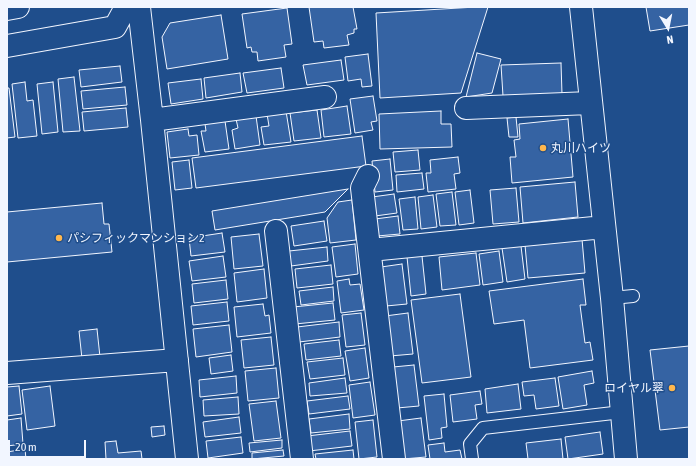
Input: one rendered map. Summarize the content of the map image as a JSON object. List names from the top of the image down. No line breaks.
{"places":["丸川ハイツ","パシフィックマンション2","ロイヤル翠"],"scale_bar":"20 m","north":"bottom"}
